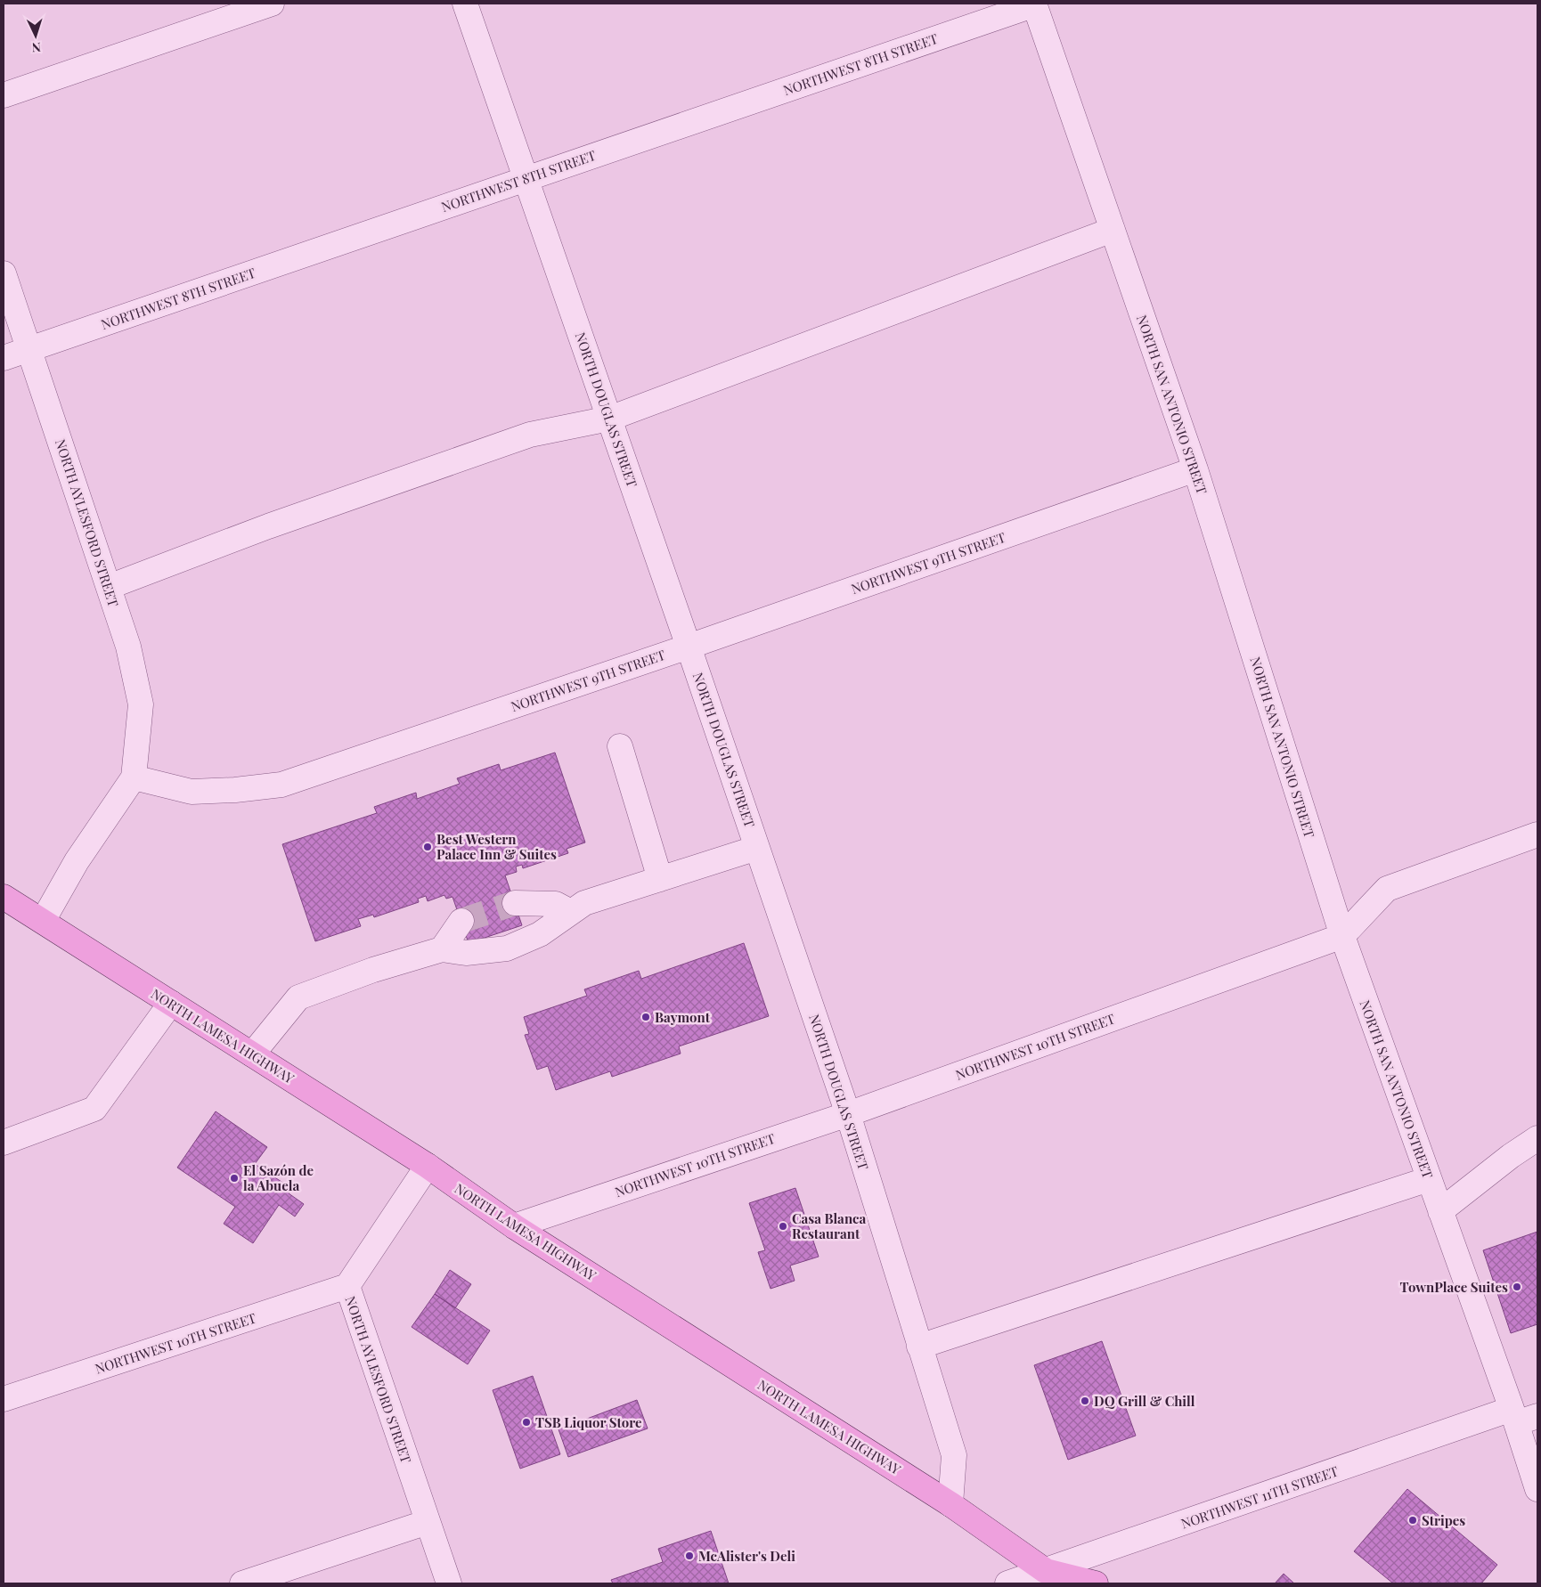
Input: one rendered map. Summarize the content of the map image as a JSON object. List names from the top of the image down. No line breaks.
{"streets":{"main road":["NORTH LAMESA HIGHWAY"],"street":["NORTHWEST 8TH STREET","NORTH SAN ANTONIO STREET","NORTH DOUGLAS STREET","NORTH AYLESFORD STREET","NORTHWEST 9TH STREET","NORTHWEST 10TH STREET","NORTHWEST 11TH STREET"]},"crossings":[["NORTHWEST 8TH STREET","NORTH SAN ANTONIO STREET"],["NORTHWEST 8TH STREET","NORTH DOUGLAS STREET"],["NORTHWEST 8TH STREET","NORTH AYLESFORD STREET"],["NORTH SAN ANTONIO STREET","NORTHWEST 9TH STREET"],["NORTH SAN ANTONIO STREET","NORTHWEST 10TH STREET"],["NORTH SAN ANTONIO STREET","NORTHWEST 11TH STREET"],["NORTH DOUGLAS STREET","NORTHWEST 9TH STREET"],["NORTH DOUGLAS STREET","NORTH LAMESA HIGHWAY"],["NORTH DOUGLAS STREET","NORTHWEST 10TH STREET"],["NORTH AYLESFORD STREET","NORTHWEST 9TH STREET"],["NORTH AYLESFORD STREET","NORTH LAMESA HIGHWAY"],["NORTH AYLESFORD STREET","NORTHWEST 10TH STREET"],["NORTH LAMESA HIGHWAY","NORTHWEST 10TH STREET"],["NORTH LAMESA HIGHWAY","NORTHWEST 11TH STREET"]],"places":["Best Western Palace Inn & Suites","Baymont","El Sazón de la Abuela","Casa Blanca Restaurant","TownPlace Suites","DQ Grill & Chill","TSB Liquor Store","Stripes","McAlister's Deli"],"north":"bottom"}
